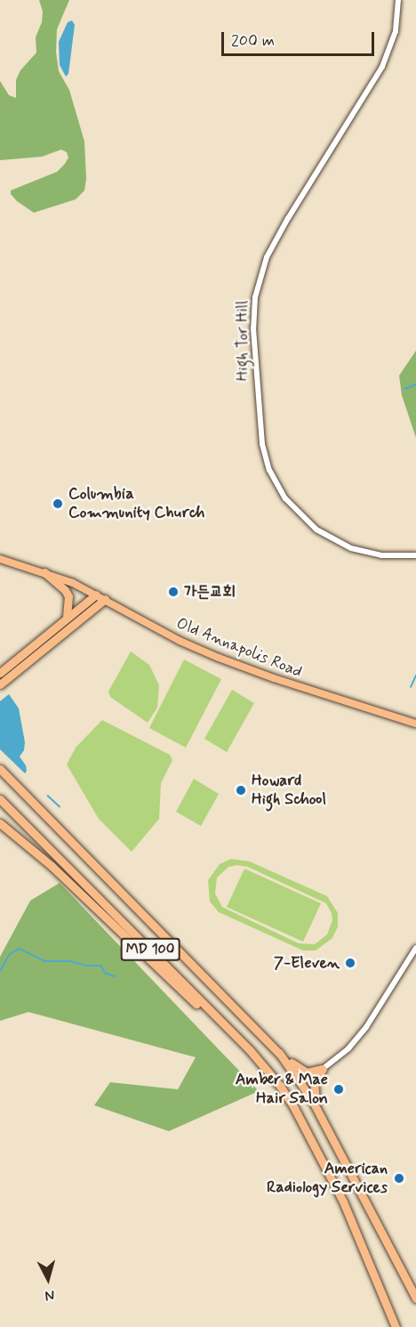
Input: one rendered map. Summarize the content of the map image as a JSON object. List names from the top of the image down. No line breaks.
{"streets":{"highway":["MD 100"],"main road":["Old Annapolis Road"],"street":["High Tor Hill"]},"places":["Columbia Community Church","가든교회","Howard High School","7-Eleven","Amber & Mae Hair Salon","American Radiology Services"],"scale_bar":"200 m","north":"bottom"}
